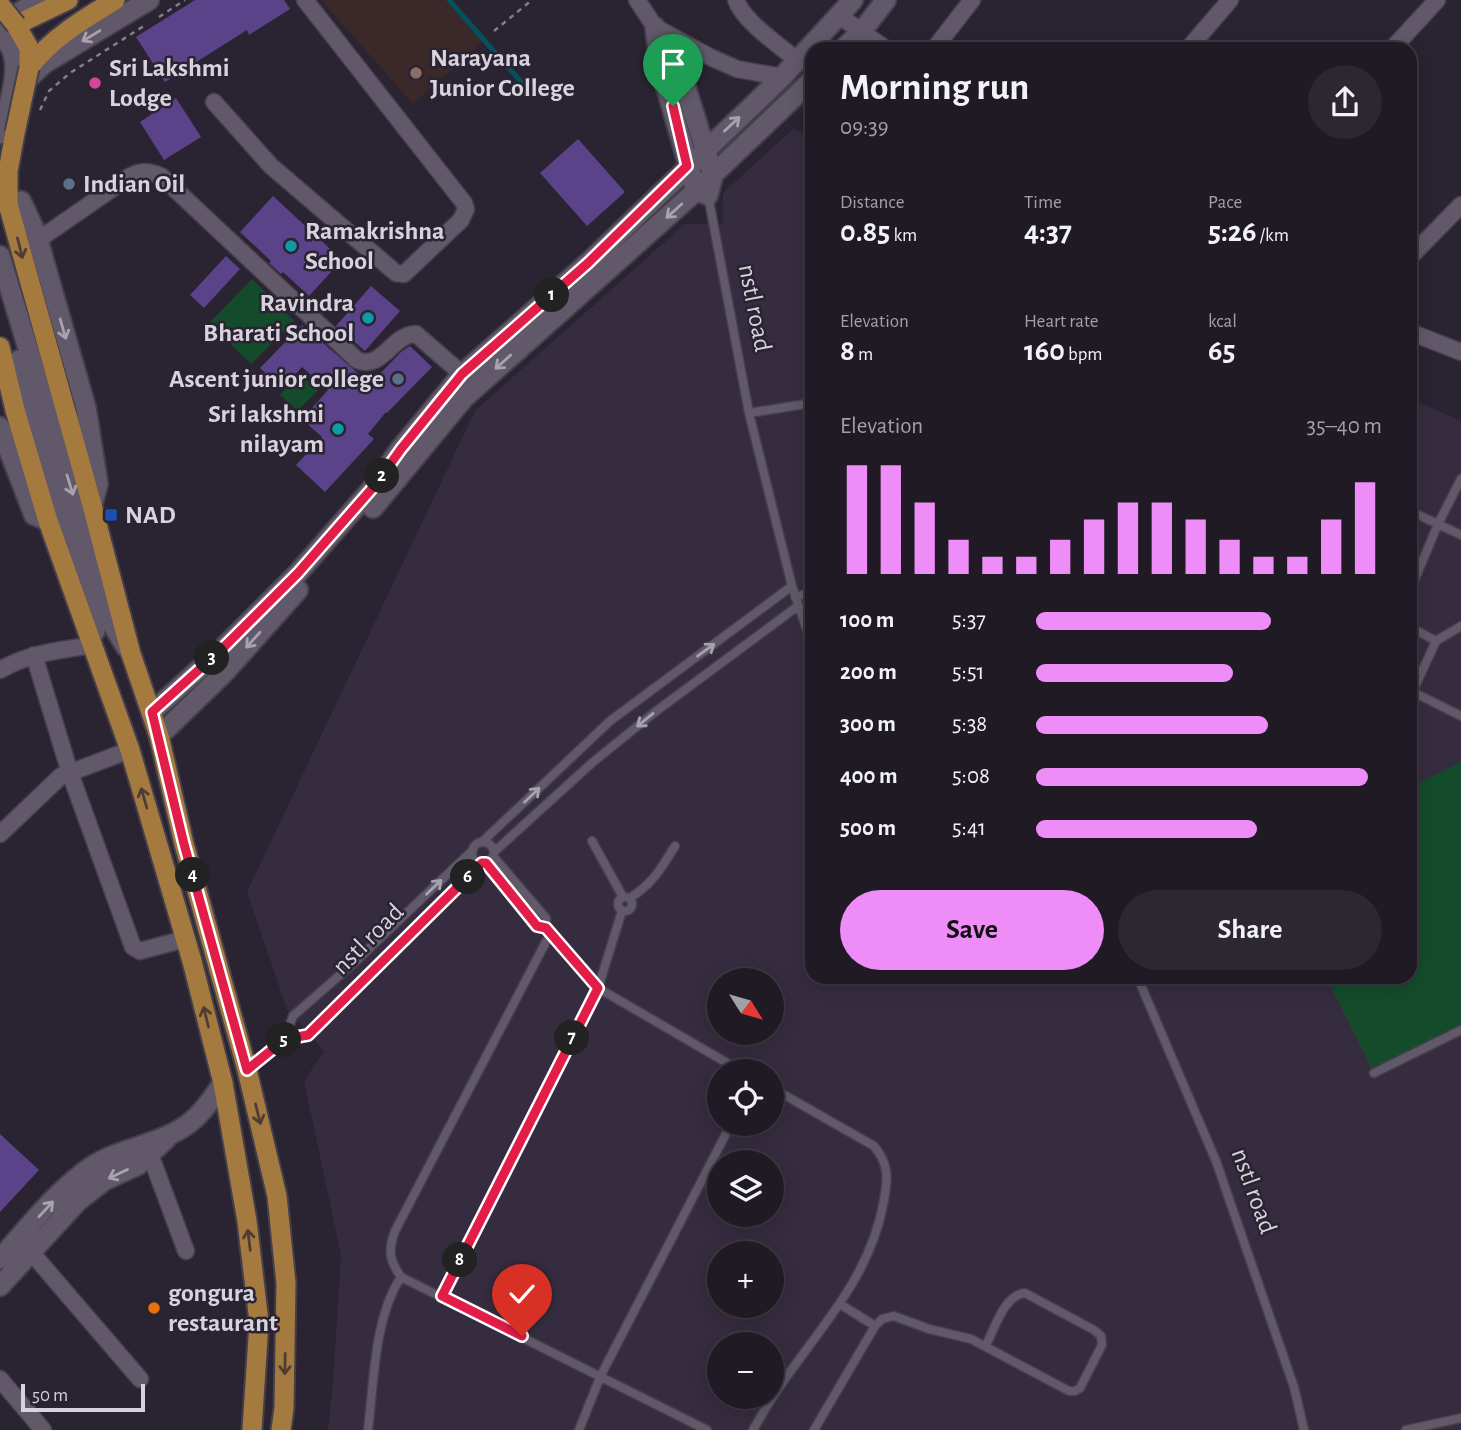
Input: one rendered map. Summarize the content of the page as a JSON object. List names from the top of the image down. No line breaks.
{"streets":{"street":["nstl road"]},"places":{"other":["Narayana Junior College","Sri Lakshmi Lodge","Indian Oil","Ramakrishna School","Ravindra Bharati School","Ascent junior college","Sri lakshmi nilayam","gongura restaurant"],"transit":["NAD"]},"scale_bar":"50 m","north":"bottom right","page":{"heading":["Morning run","09:39"],"stats":[["Distance","0.85 km"],["Time","4:37"],["Pace","5:26 /km"],["Elevation","8 m"],["Heart rate","160 bpm"],["kcal","65"]],"pins":["1","2","3","4","6","7","5","8"],"chart":["Elevation","35–40 m"],"list":[{"name":"100 m","note":"5:37"},{"name":"200 m","note":"5:51"},{"name":"300 m","note":"5:38"},{"name":"400 m","note":"5:08"},{"name":"500 m","note":"5:41"}],"buttons":["Save","Share"],"map_buttons":["+","−"],"scale":"50 m"}}
